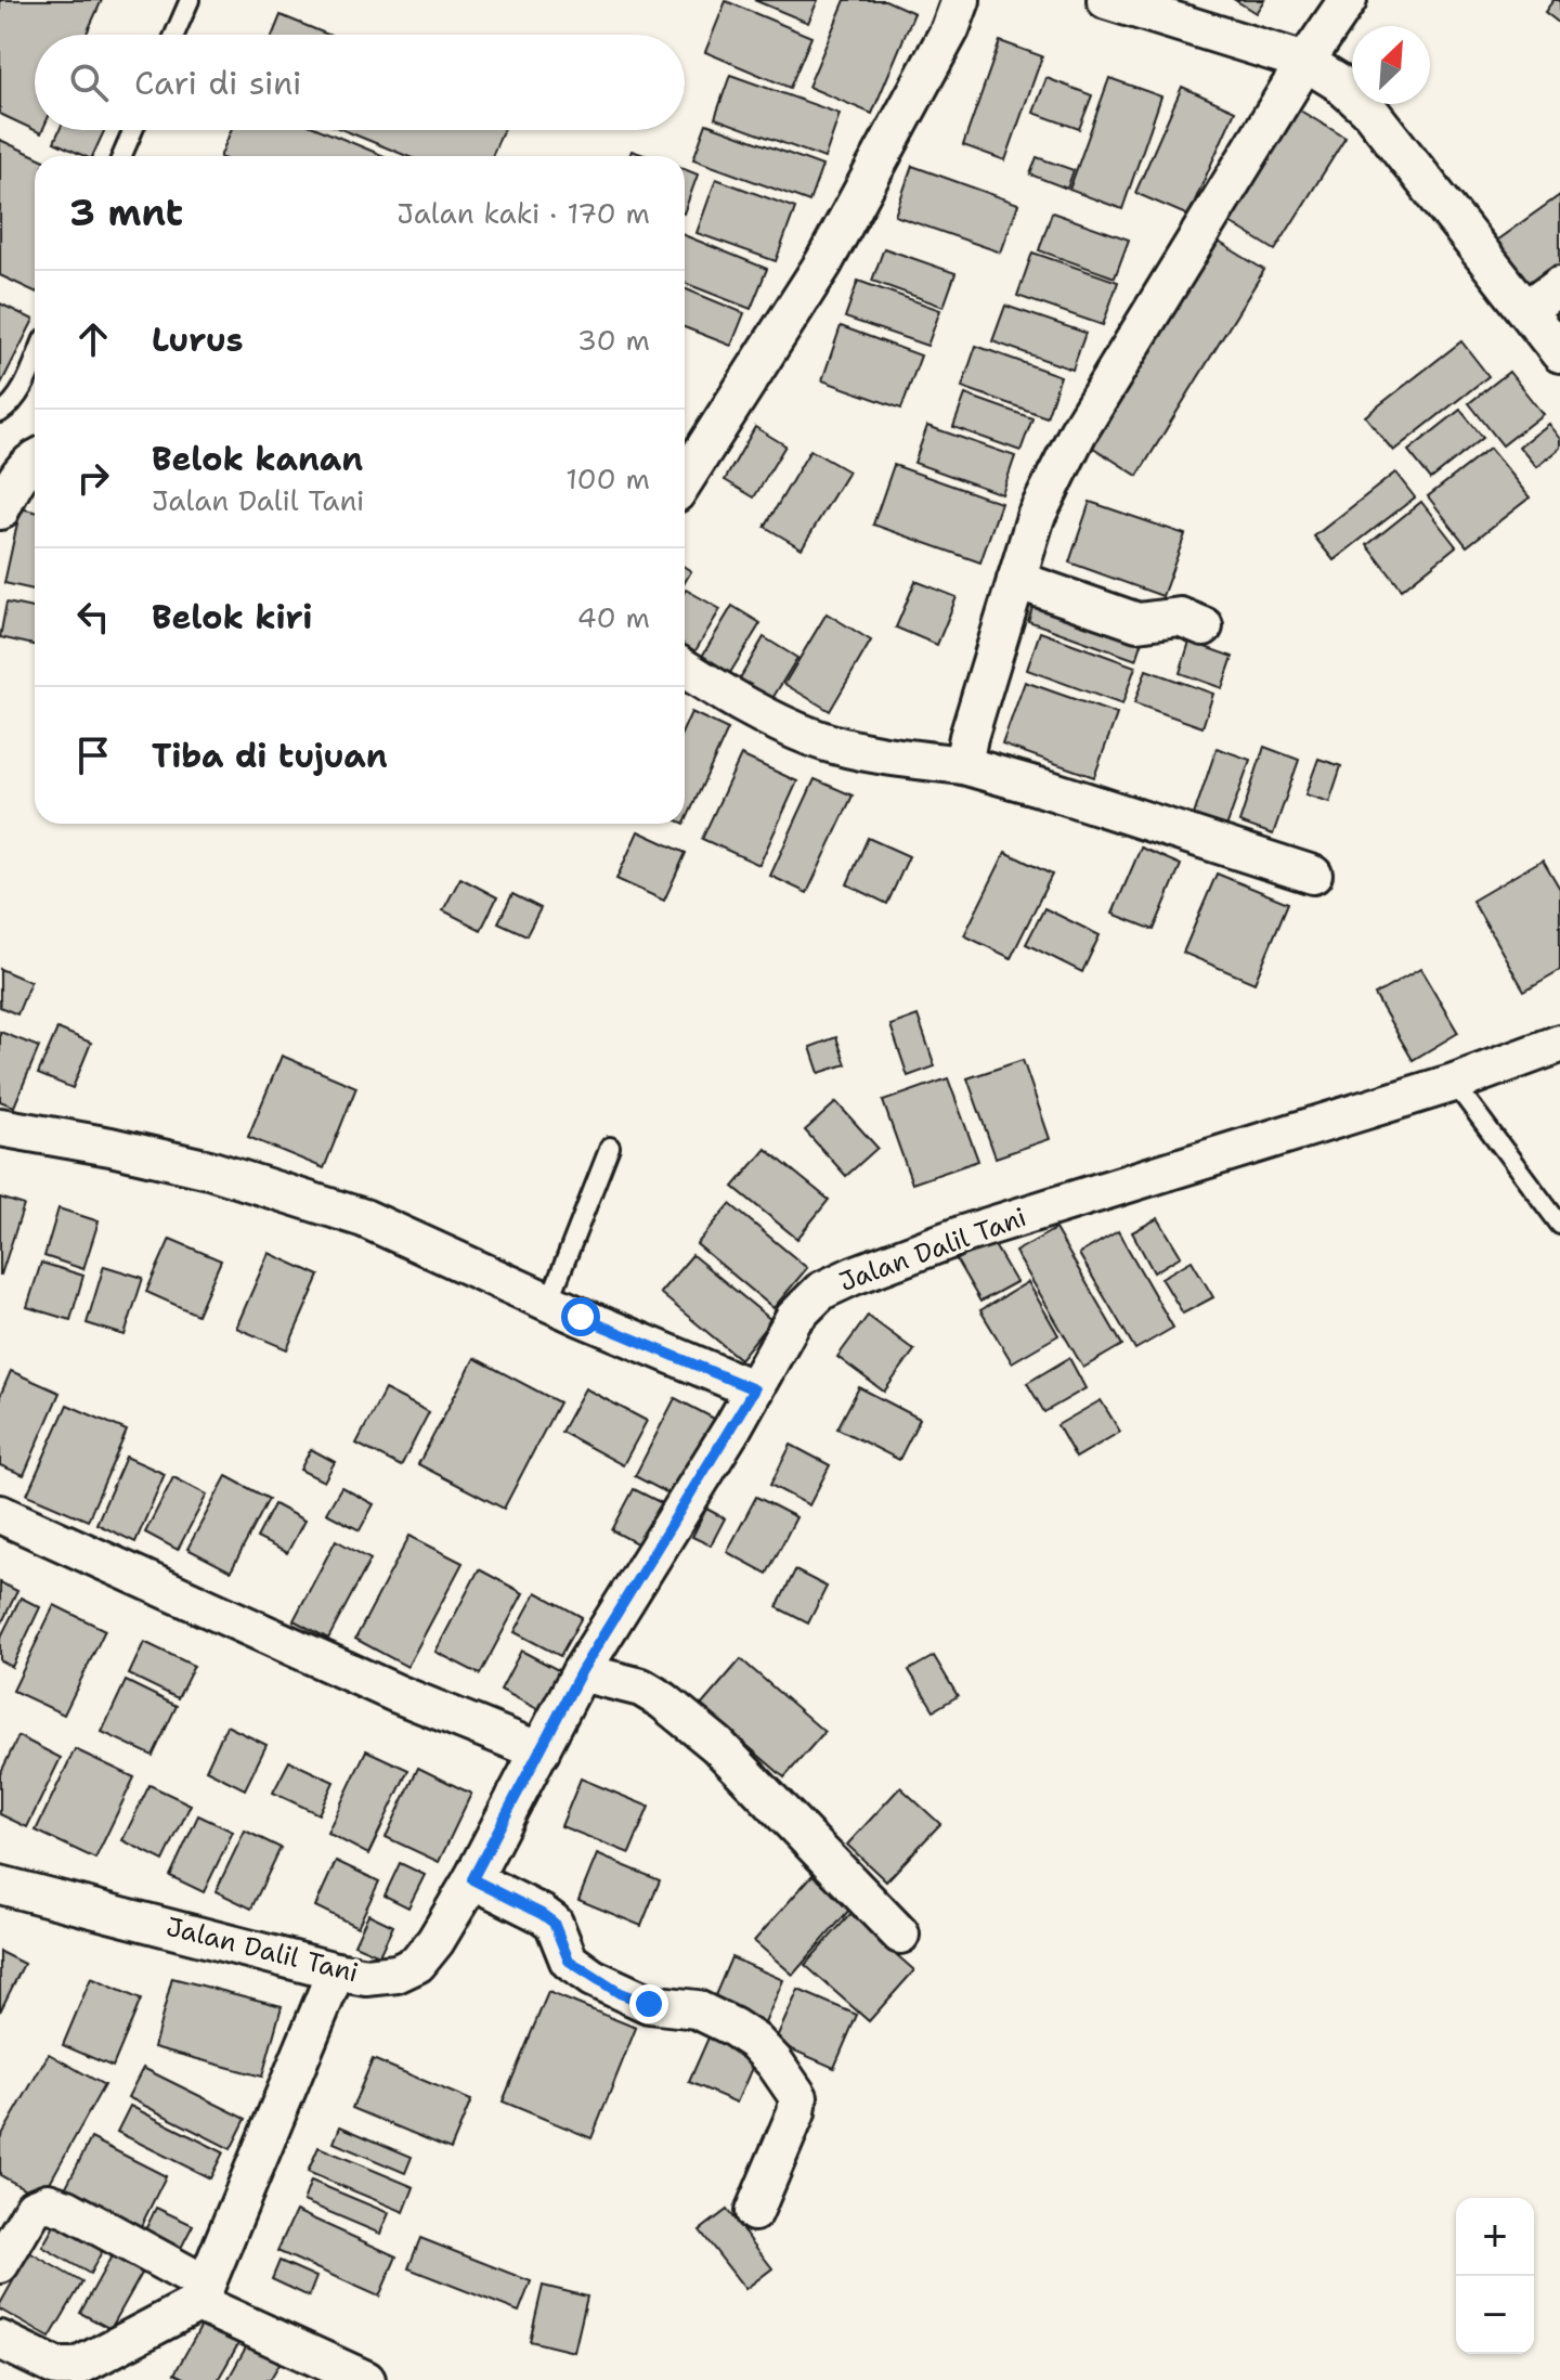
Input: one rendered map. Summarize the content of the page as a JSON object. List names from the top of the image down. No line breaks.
{"streets":{"street":["Jalan Dalil Tani"]},"north":"top right","page":{"search":"Cari di sini","heading":["3 mnt","Jalan kaki · 170 m"],"list":[["Lurus","30 m"],["Belok kanan","Jalan Dalil Tani","100 m"],["Belok kiri","40 m"],"Tiba di tujuan"],"map_buttons":["+","−"]}}
